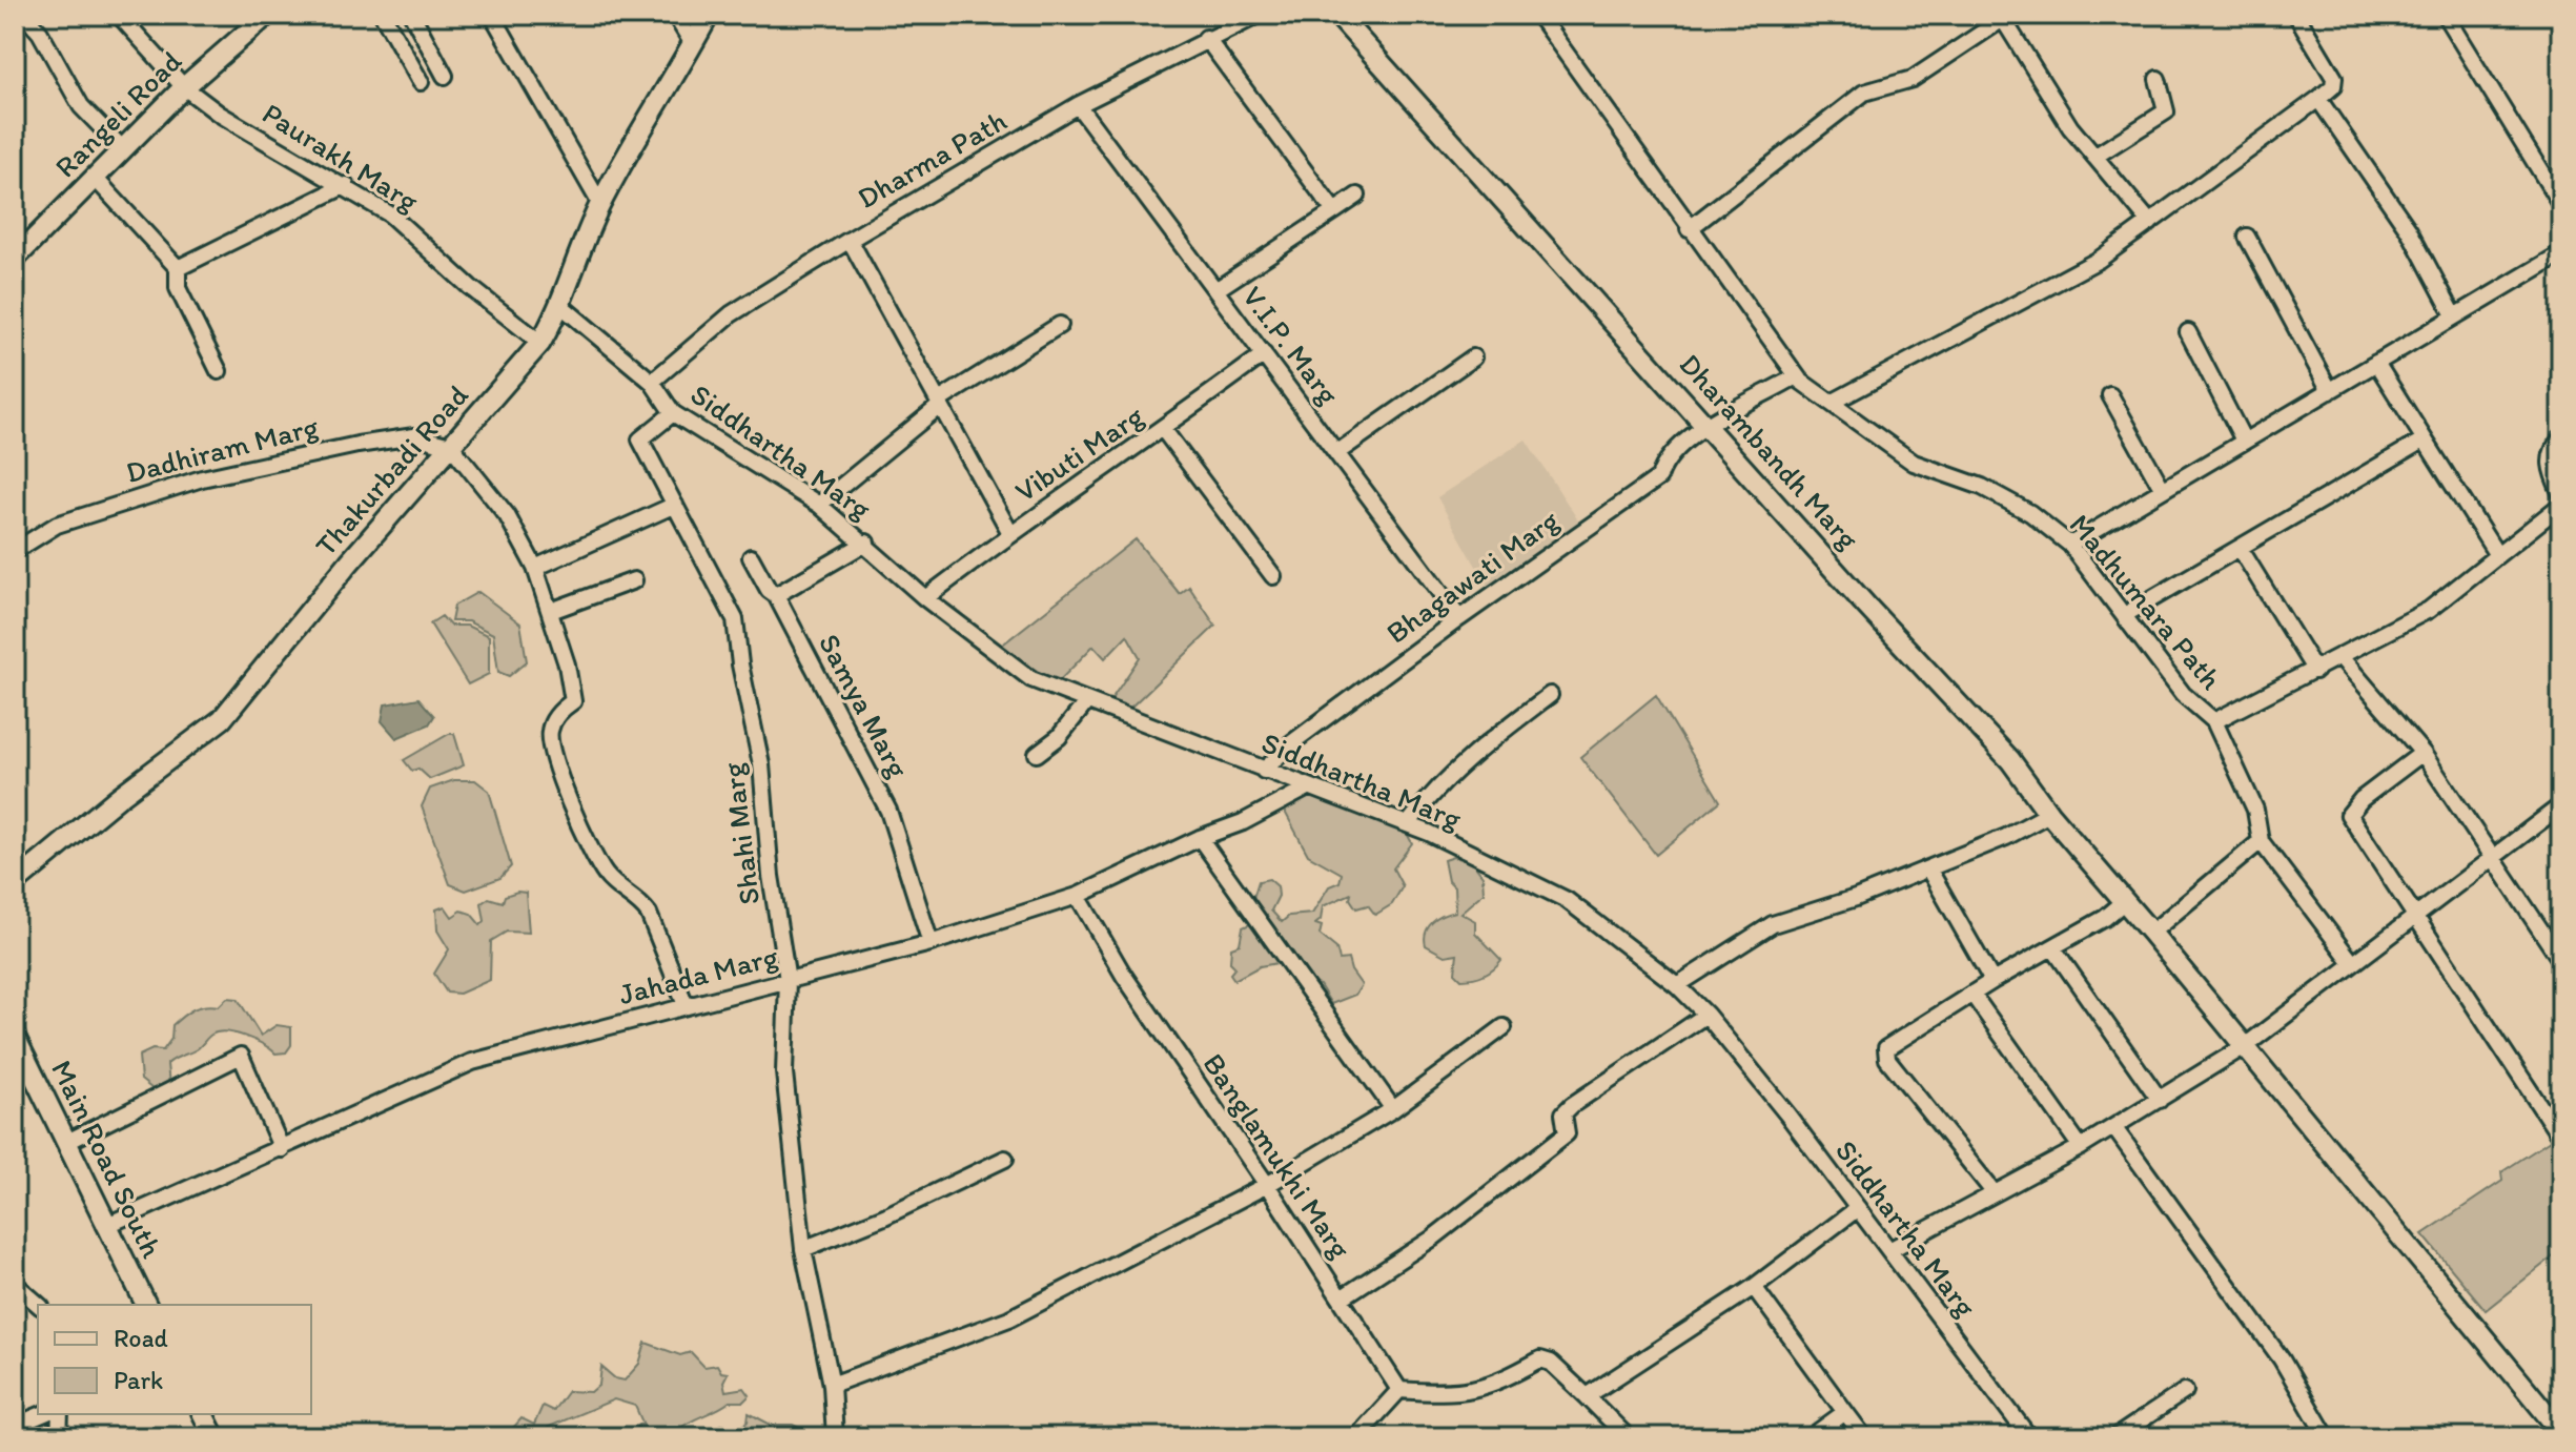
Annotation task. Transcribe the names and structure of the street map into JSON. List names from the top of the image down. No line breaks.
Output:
{"streets":{"main road":["Rangeli Road","Dharambandh Marg","Thakurbadi Road","Main Road South"],"street":["Paurakh Marg","Dharma Path","V.I.P. Marg","Dadhiram Marg","Siddhartha Marg","Vibuti Marg","Bhagawati Marg","Madhumara Path","Samya Marg","Shahi Marg","Jahada Marg","Banglamukhi Marg"]},"crossings":[["Rangeli Road","Paurakh Marg"],["Paurakh Marg","Thakurbadi Road"],["Dharma Path","V.I.P. Marg"],["Dharma Path","Siddhartha Marg"],["V.I.P. Marg","Vibuti Marg"],["V.I.P. Marg","Bhagawati Marg"],["Dadhiram Marg","Thakurbadi Road"],["Siddhartha Marg","Vibuti Marg"],["Siddhartha Marg","Thakurbadi Road"],["Siddhartha Marg","Bhagawati Marg"],["Siddhartha Marg","Shahi Marg"],["Siddhartha Marg","Jahada Marg"],["Dharambandh Marg","Bhagawati Marg"],["Bhagawati Marg","Madhumara Path"],["Samya Marg","Jahada Marg"],["Shahi Marg","Jahada Marg"],["Jahada Marg","Banglamukhi Marg"],["Jahada Marg","Main Road South"]],"legend":["Road","Park"]}
